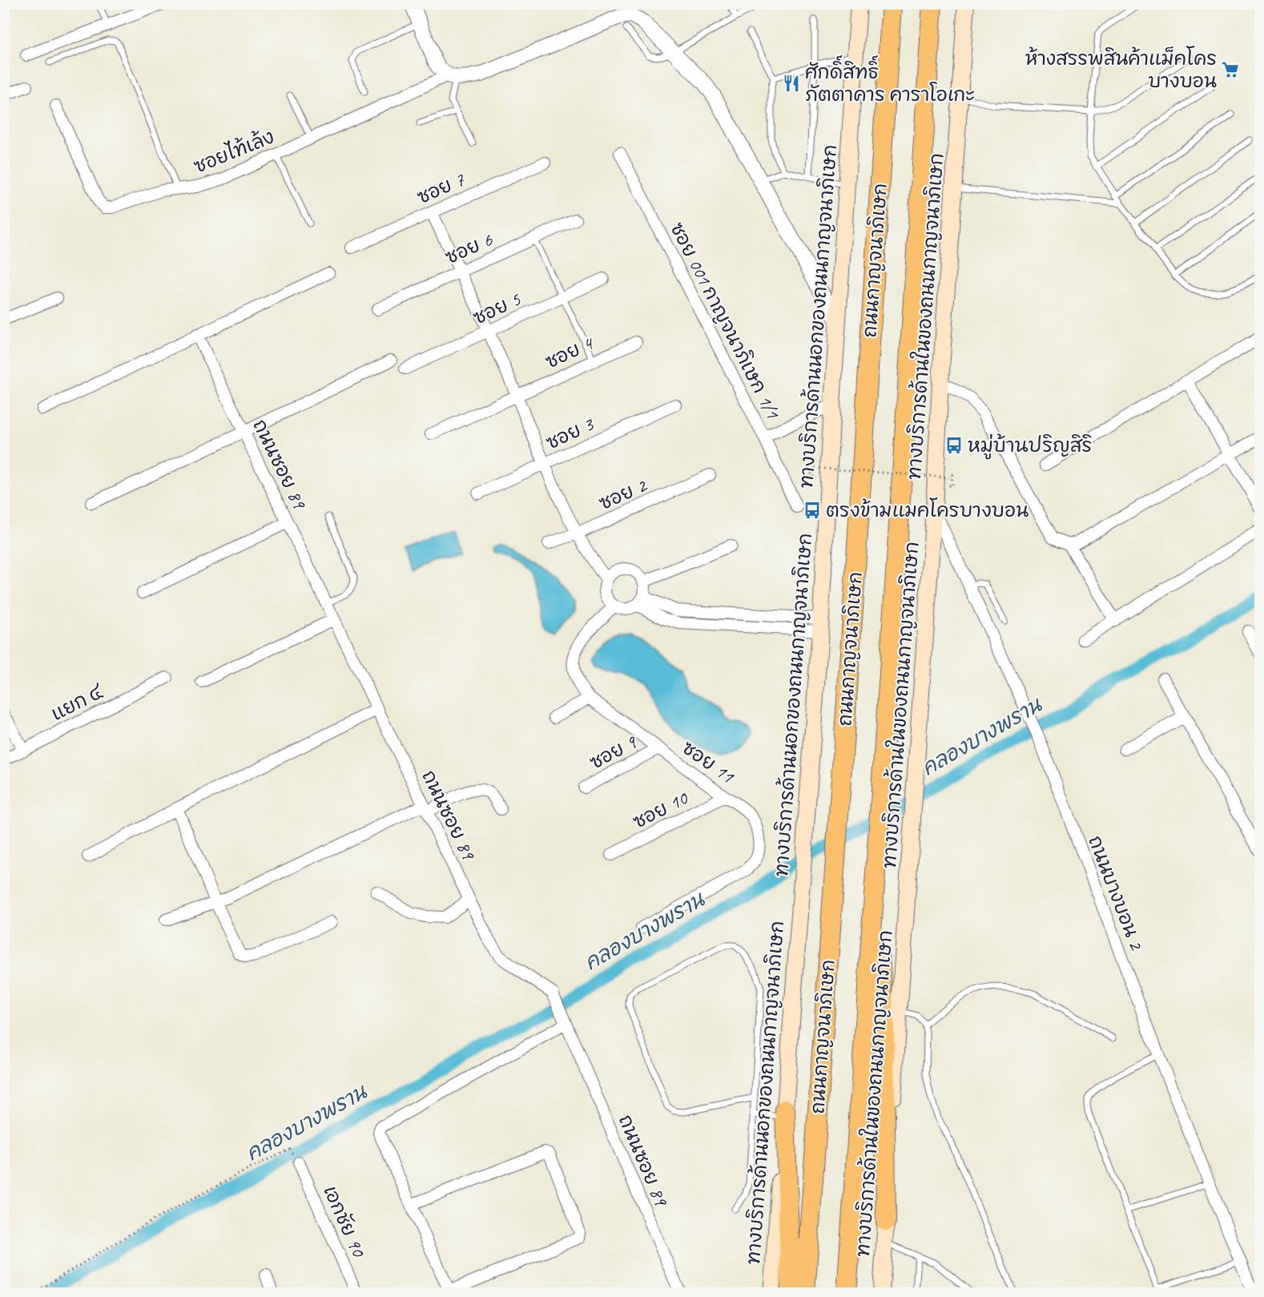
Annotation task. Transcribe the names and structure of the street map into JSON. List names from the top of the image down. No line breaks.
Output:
{"streets":{"highway":["ถนนกาญจนาภิเษก"],"main road":["ทางบริการด้านนอกของถนนกาญจนาภิเษก","ทางบริการด้านในของถนนกาญจนาภิเษก"],"street":["ซอยไท้เล้ง","ซอย 7","ซอย 6","ซอย 5","ซอย 001 กาญจนาภิเษก 1/1","ซอย 4","ซอย 3","ถนนซอย 89","ซอย 2","แยก ๔","ซอย 9","ซอย 11","ซอย 10","ถนนบางบอน 2","เอกชัย 90"]},"crossings":[["ทางบริการด้านนอกของถนนกาญจนาภิเษก","ซอย 001 กาญจนาภิเษก 1/1"],["ทางบริการด้านในของถนนกาญจนาภิเษก","ถนนบางบอน 2"],["ซอย 9","ซอย 11"],["ซอย 11","ซอย 10"]],"water":["คลองบางพราน"],"places":{"supermarket":["ห้างสรรพสินค้าแม็คโคร บางบอน"],"restaurant":["ศักดิ์สิทธิ์ ภัตตาคาร คาราโอเกะ"],"bus stop":["หมู่บ้านปริญสิริ","ตรงข้ามแมคโครบางบอน"]}}
